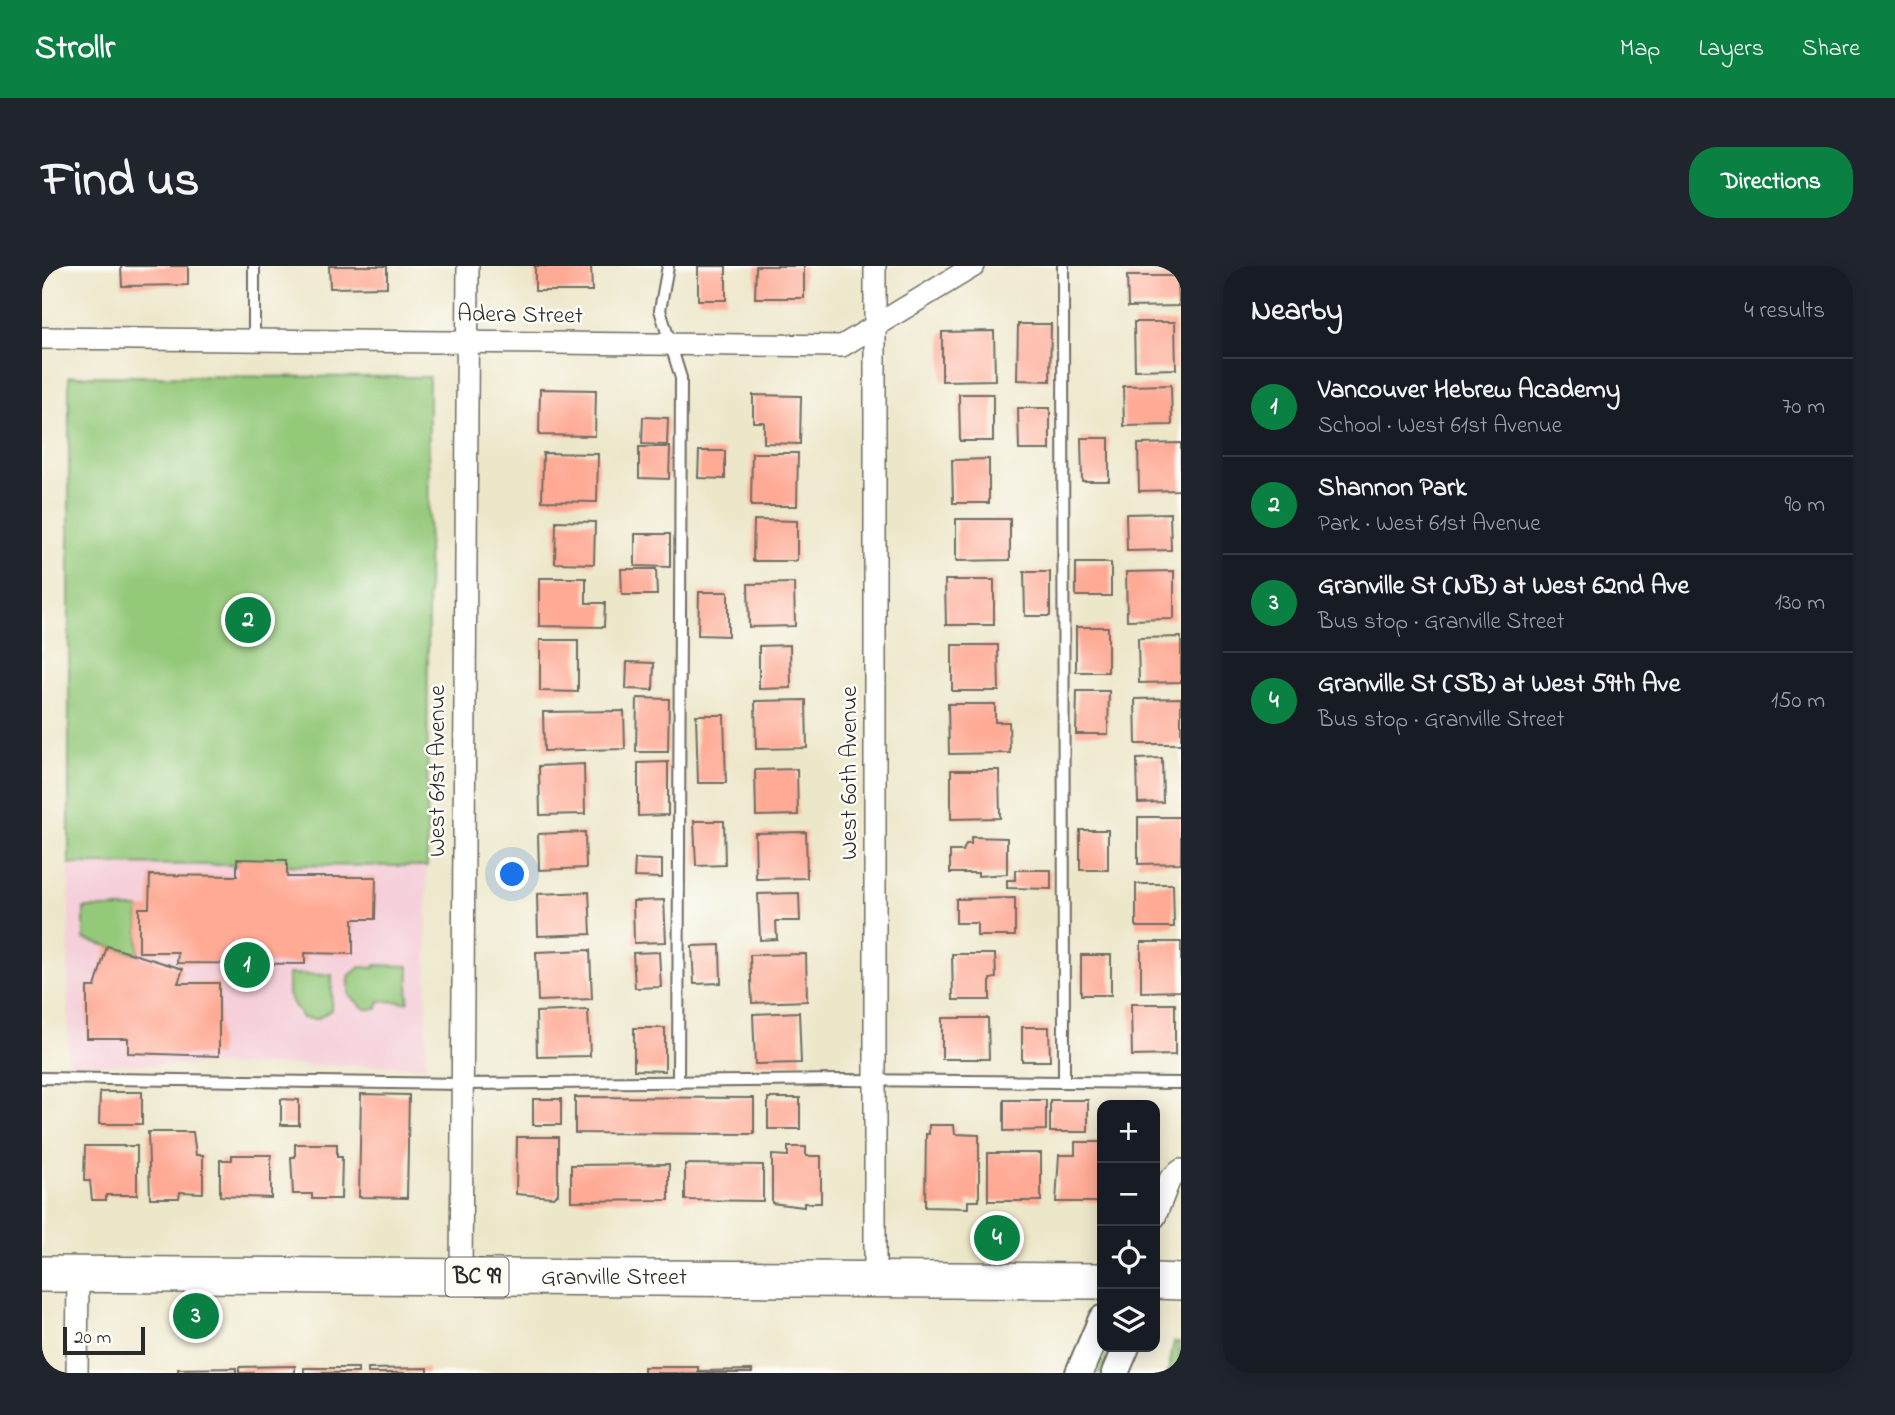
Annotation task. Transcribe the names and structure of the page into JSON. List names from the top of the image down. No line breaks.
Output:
{"streets":{"highway":["BC 99","Granville Street"],"street":["Adera Street","West 61st Avenue","West 60th Avenue"]},"crossings":[["Adera Street","West 61st Avenue"],["Adera Street","West 60th Avenue"],["West 61st Avenue","Granville Street"],["West 60th Avenue","Granville Street"]],"scale_bar":"20 m","page":{"header":"Strollr","nav":["Map","Layers","Share"],"title":"Find us","buttons":"Directions","heading":["Nearby","4 results"],"list":[{"mark":"1","name":"Vancouver Hebrew Academy","note":"School · West 61st Avenue","value":"70 m"},{"mark":"2","name":"Shannon Park","note":"Park · West 61st Avenue","value":"90 m"},{"mark":"3","name":"Granville St (NB) at West 62nd Ave","note":"Bus stop · Granville Street","value":"130 m"},{"mark":"4","name":"Granville St (SB) at West 59th Ave","note":"Bus stop · Granville Street","value":"150 m"}],"pins":["2","1","4","3"],"map_buttons":["+","−"],"scale":"20 m"}}
